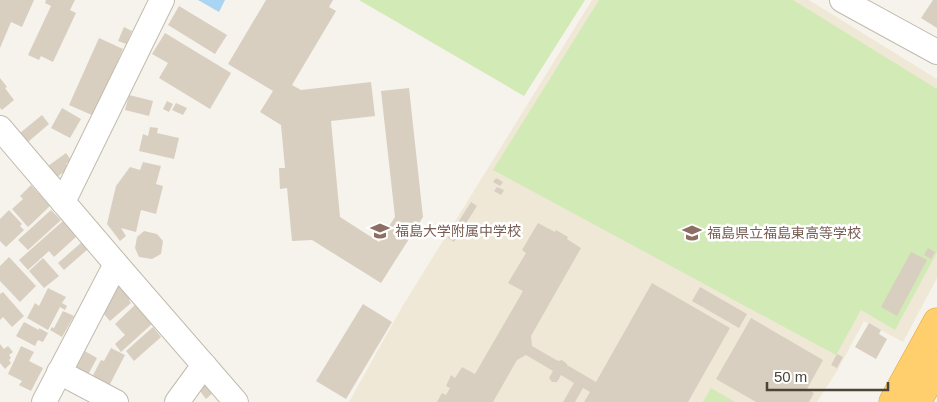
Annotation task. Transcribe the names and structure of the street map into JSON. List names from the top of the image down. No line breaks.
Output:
{"places":{"school or university":["福島大学附属中学校","福島県立福島東高等学校"]},"scale_bar":"50 m"}
